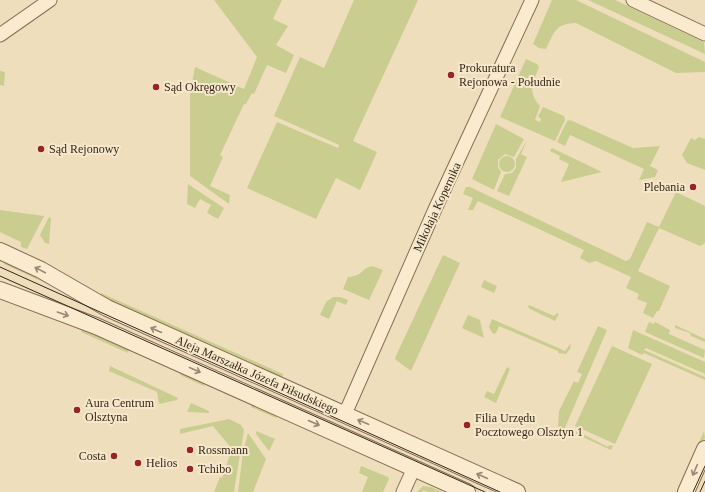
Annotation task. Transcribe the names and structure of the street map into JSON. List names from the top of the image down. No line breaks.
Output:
{"streets":{"street":["Mikołaja Kopernika","Aleja Marszałka Józefa Piłsudskiego"]},"crossings":[["Mikołaja Kopernika","Aleja Marszałka Józefa Piłsudskiego"]],"places":["Prokuratura Rejonowa - Południe","Sąd Okręgowy","Sąd Rejonowy","Plebania","Aura Centrum Olsztyna","Filia Urzędu Pocztowego Olsztyn 1","Rossmann","Costa","Helios","Tchibo"]}
